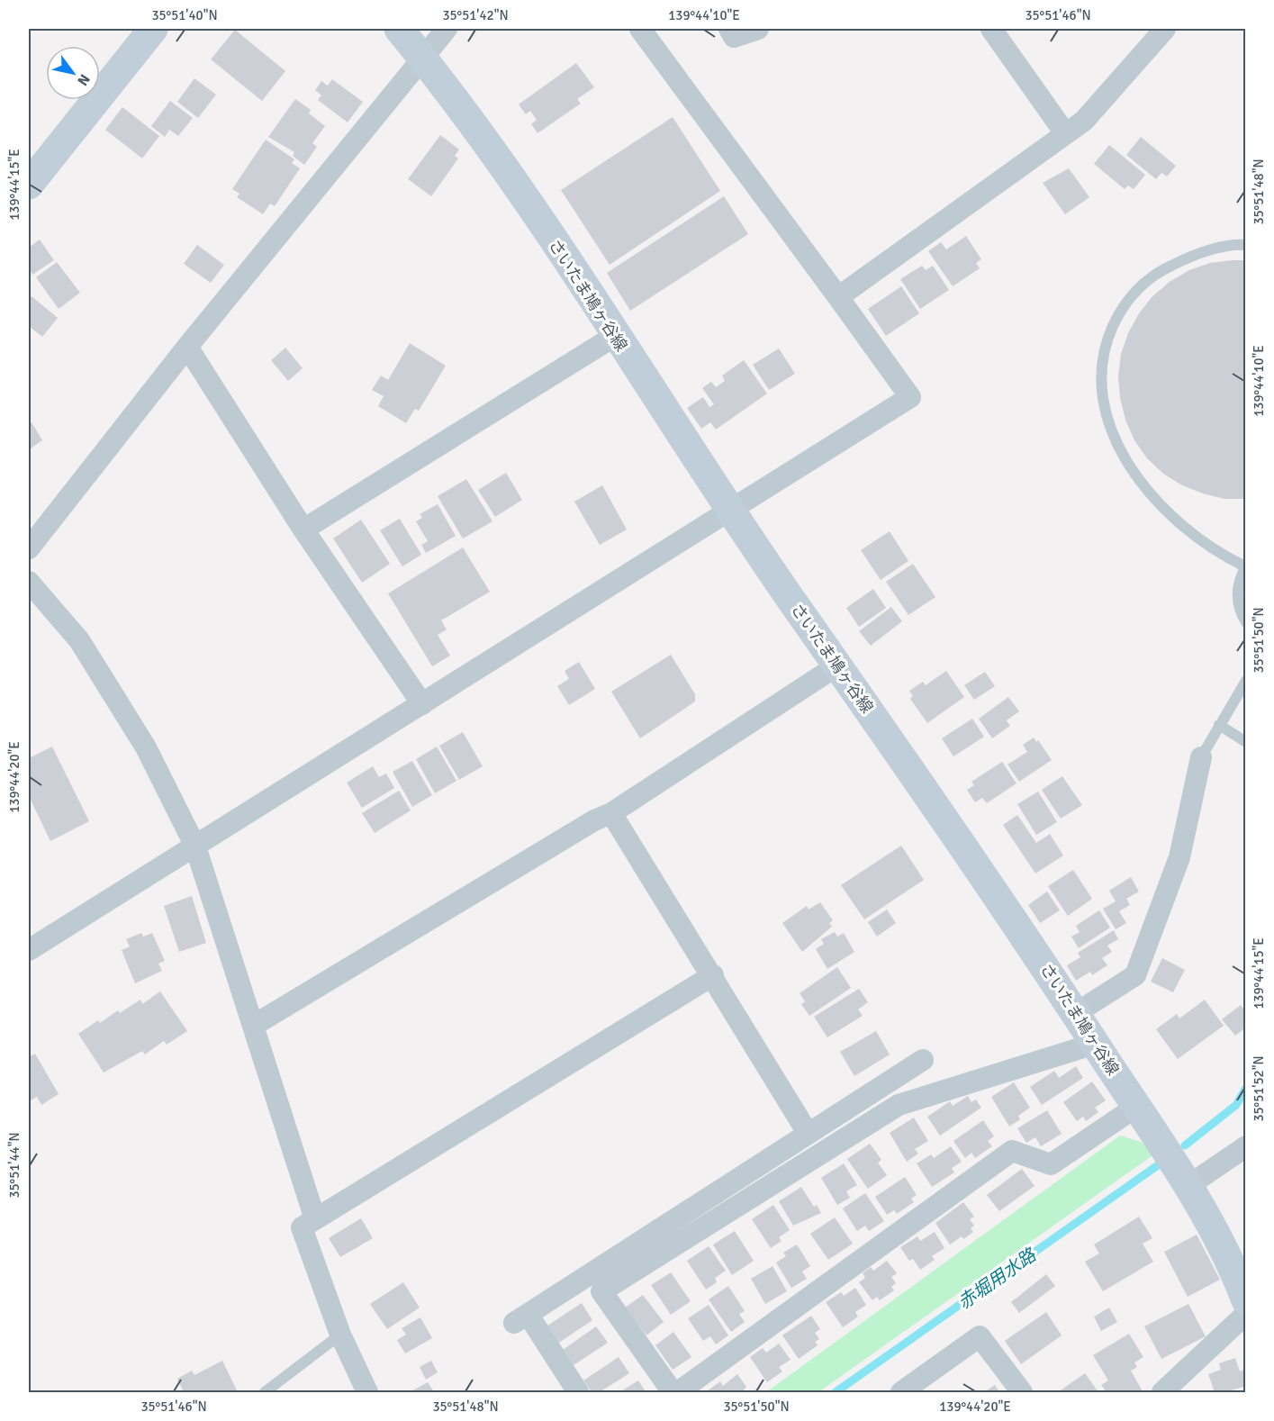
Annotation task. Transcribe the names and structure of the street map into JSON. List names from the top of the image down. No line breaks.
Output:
{"streets":{"main road":["さいたま鳩ヶ谷線"]},"water":["赤堀用水路"],"north":"bottom right","coordinates":["35°51'40\"N","35°51'42\"N","139°44'10\"E","35°51'46\"N","139°44'15\"E","35°51'48\"N","35°51'50\"N","139°44'20\"E","35°51'52\"N","35°51'44\"N"]}
